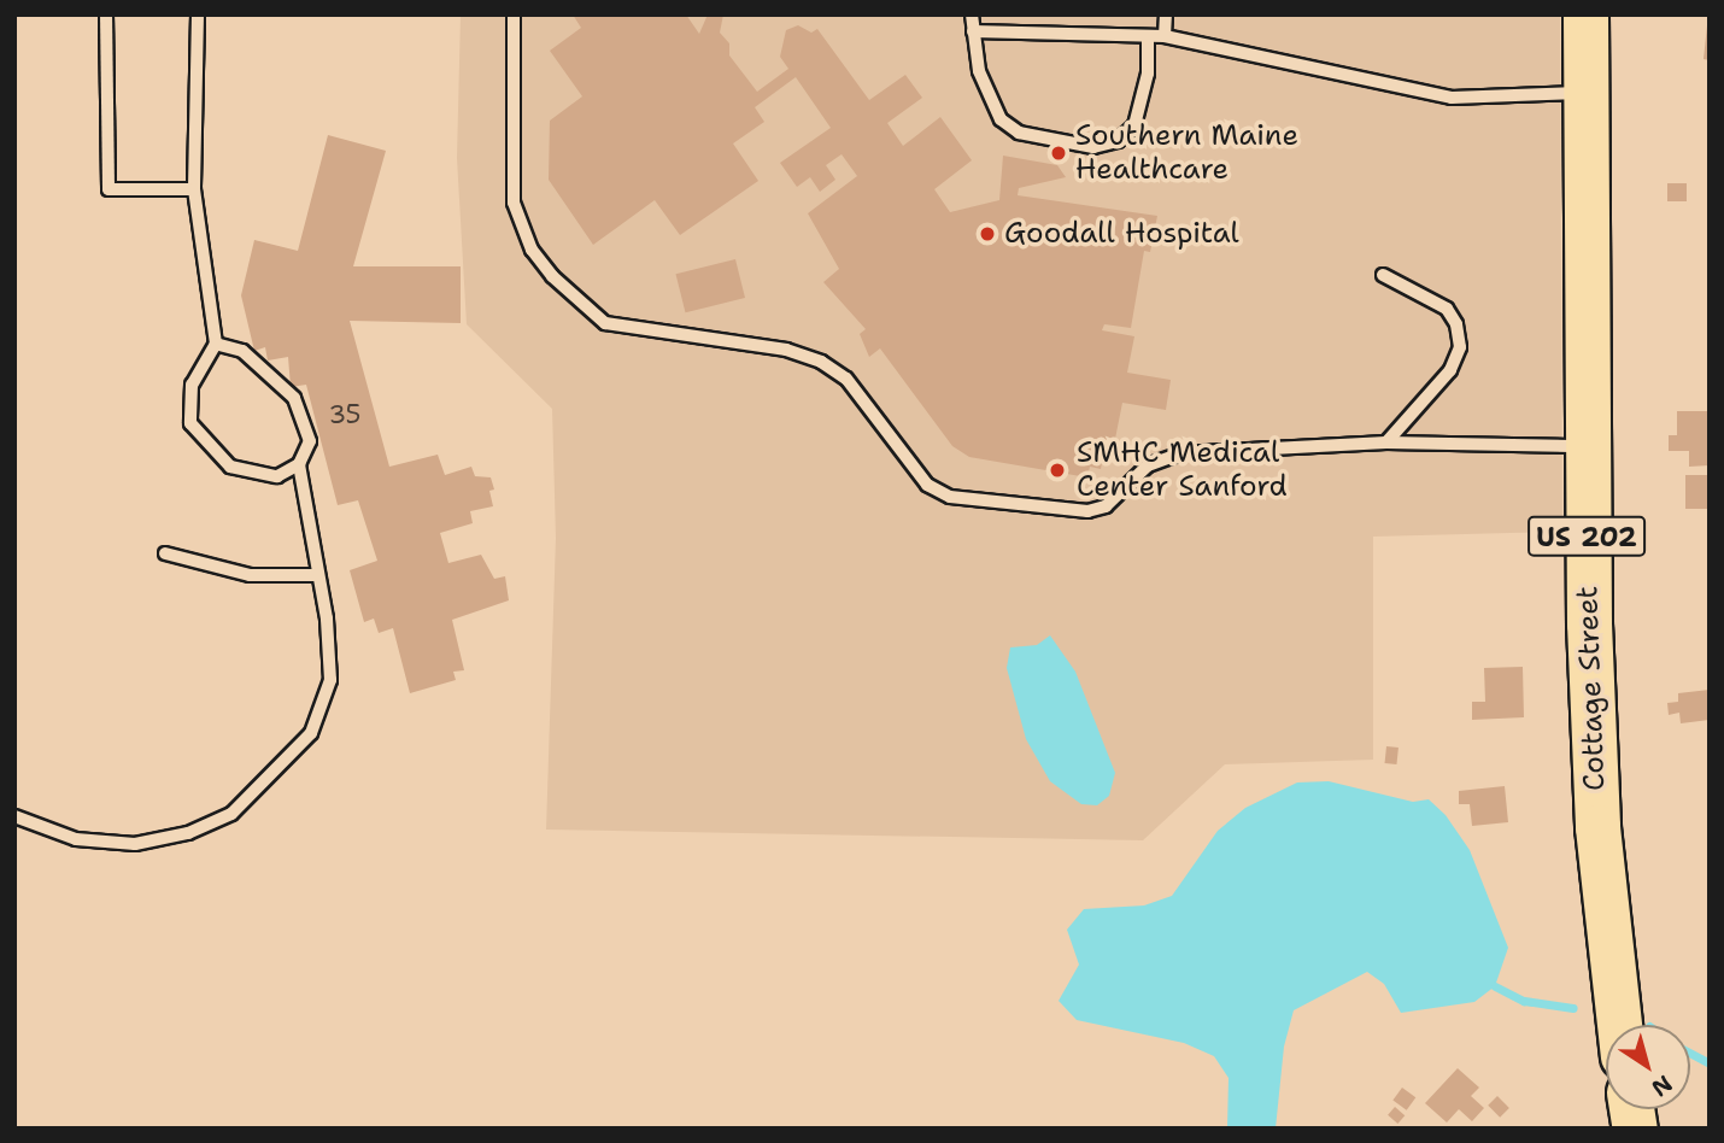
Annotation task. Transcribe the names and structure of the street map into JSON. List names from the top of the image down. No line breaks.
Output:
{"streets":{"highway":["US 202","Cottage Street"]},"places":["Southern Maine Healthcare","Goodall Hospital","SMHC Medical Center Sanford"],"house_numbers":["35"],"north":"bottom right"}
